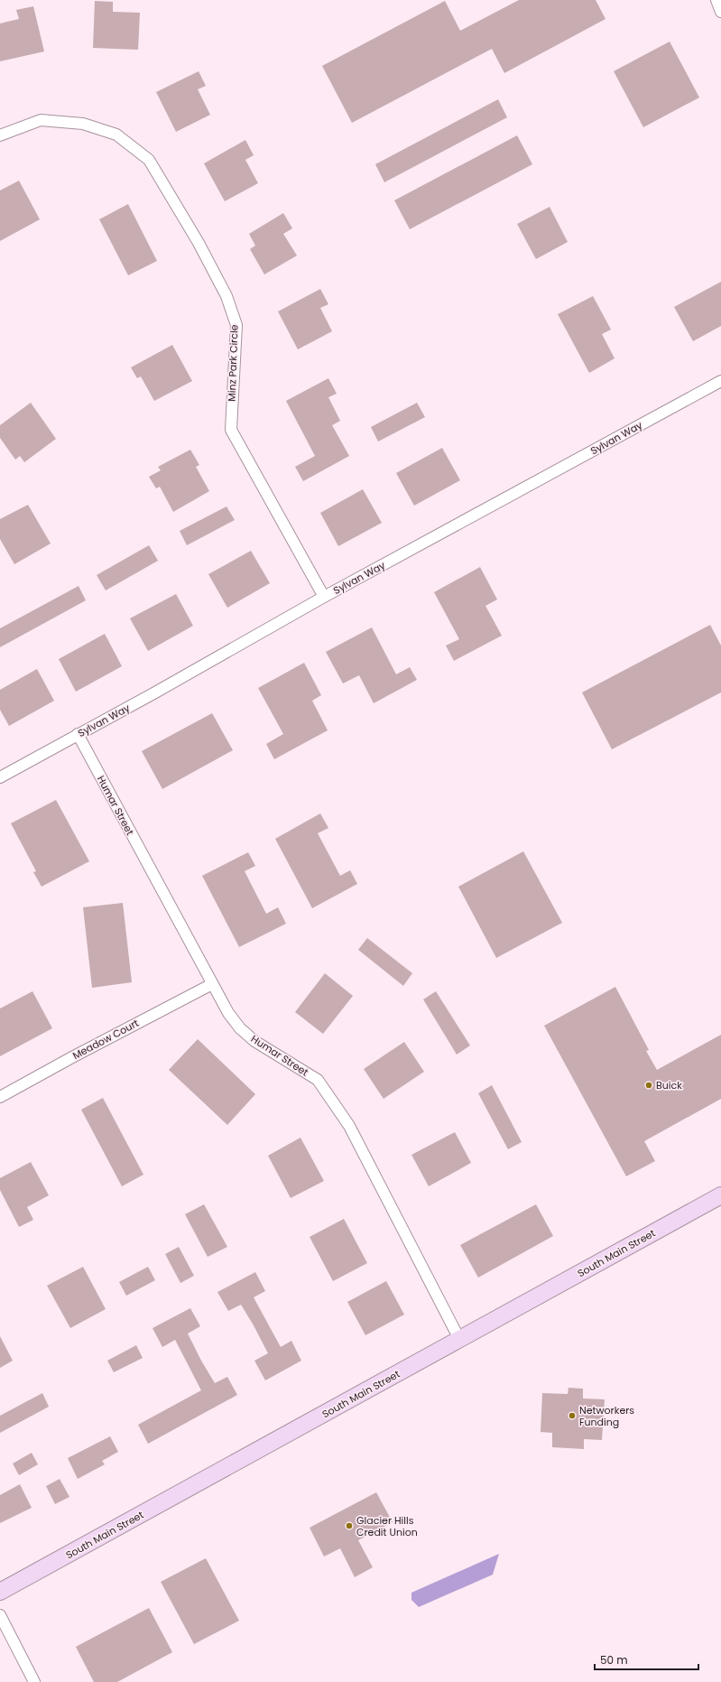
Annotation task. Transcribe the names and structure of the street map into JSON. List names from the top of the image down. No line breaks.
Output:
{"streets":{"main road":["South Main Street"],"street":["Minz Park Circle","Sylvan Way","Humar Street","Meadow Court"]},"crossings":[["Minz Park Circle","Sylvan Way"],["Sylvan Way","Humar Street"],["Humar Street","Meadow Court"],["Humar Street","South Main Street"]],"places":["Buick","Networkers Funding","Glacier Hills Credit Union"],"scale_bar":"50 m"}
